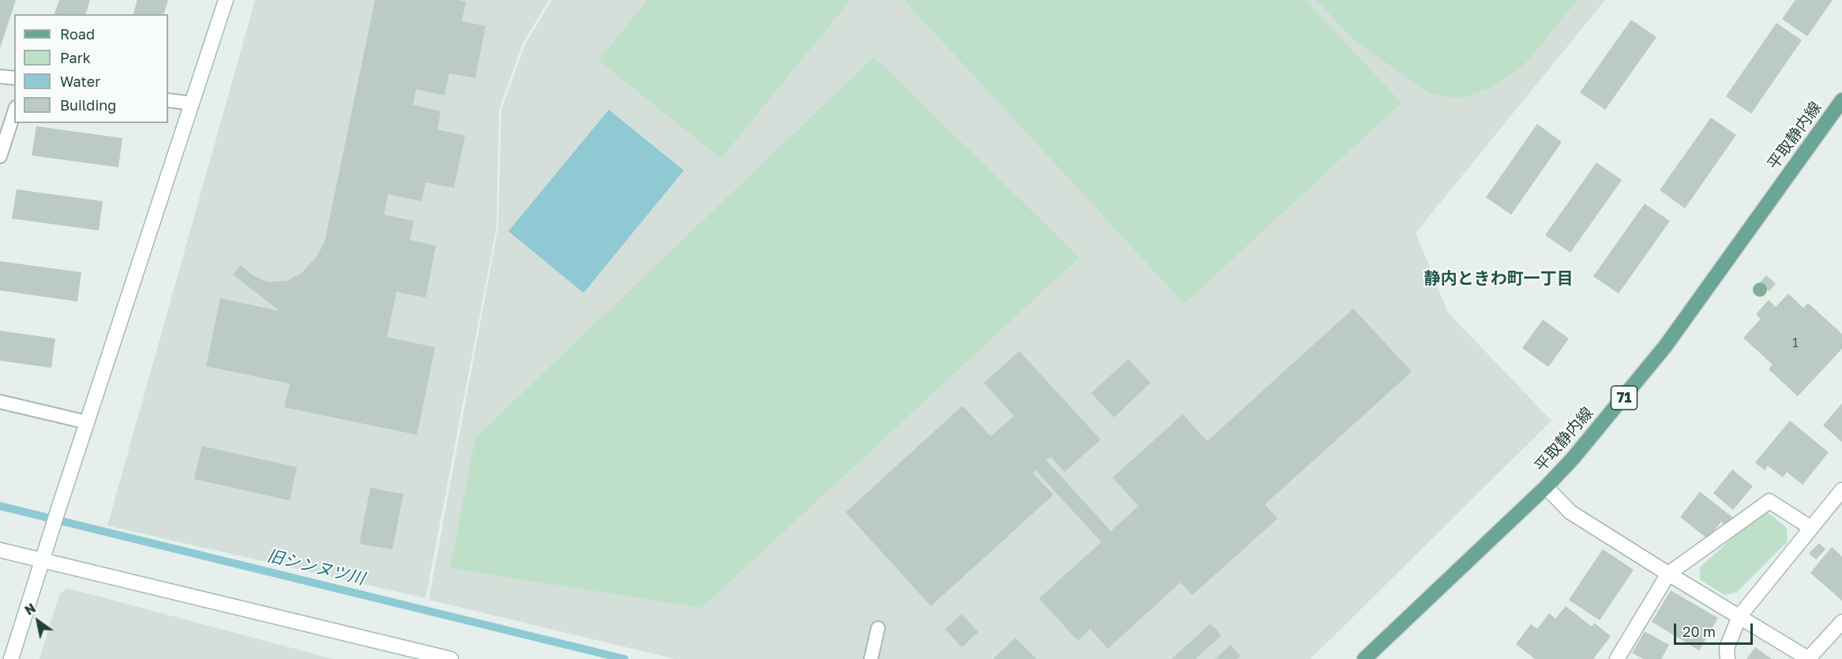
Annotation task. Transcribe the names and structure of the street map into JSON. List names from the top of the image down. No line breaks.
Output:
{"streets":{"main road":["平取静内線","71"]},"districts":["静内ときわ町一丁目"],"water":["旧シンヌツ川"],"house_numbers":["1"],"legend":["Road","Park","Water","Building"],"scale_bar":"20 m","north":"top left"}
